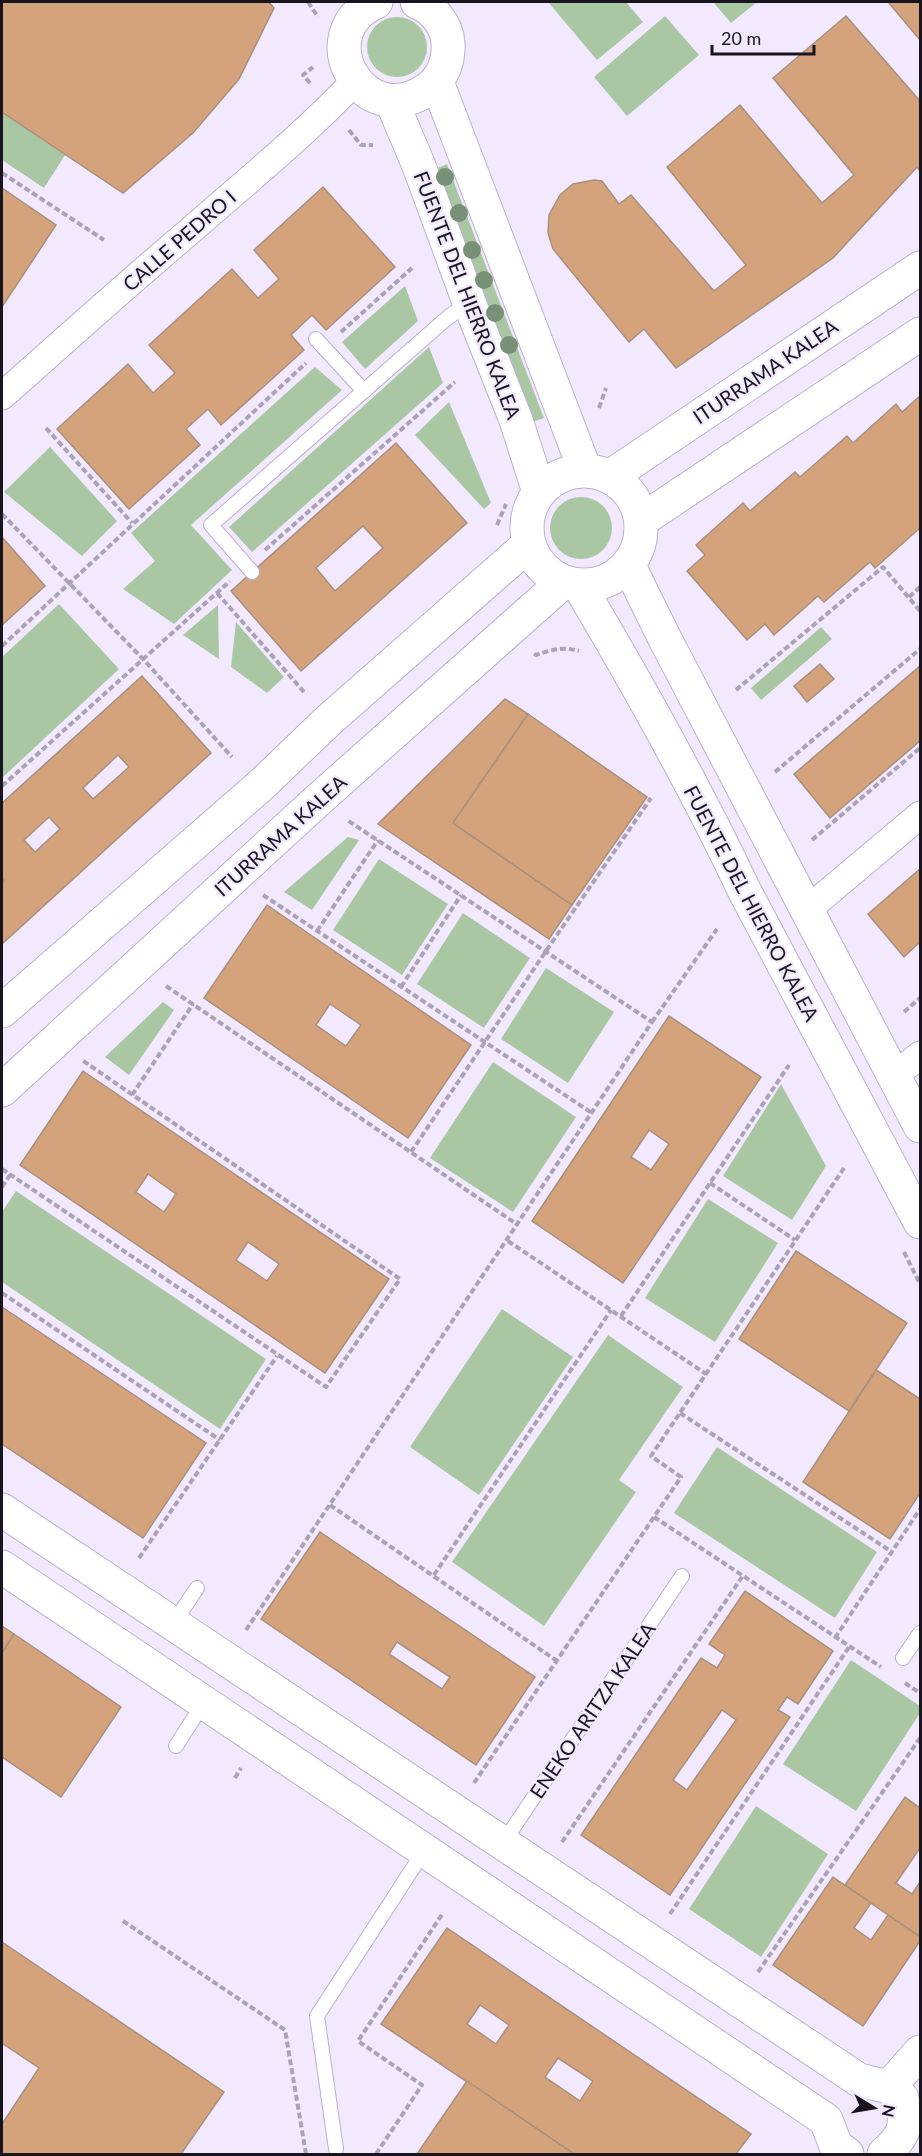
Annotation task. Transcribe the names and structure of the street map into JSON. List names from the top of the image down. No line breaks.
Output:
{"streets":{"street":["CALLE PEDRO I","FUENTE DEL HIERRO KALEA","ITURRAMA KALEA"],"lane":["ENEKO ARITZA KALEA"]},"crossings":[["FUENTE DEL HIERRO KALEA","ITURRAMA KALEA"]],"scale_bar":"20 m","north":"right"}
